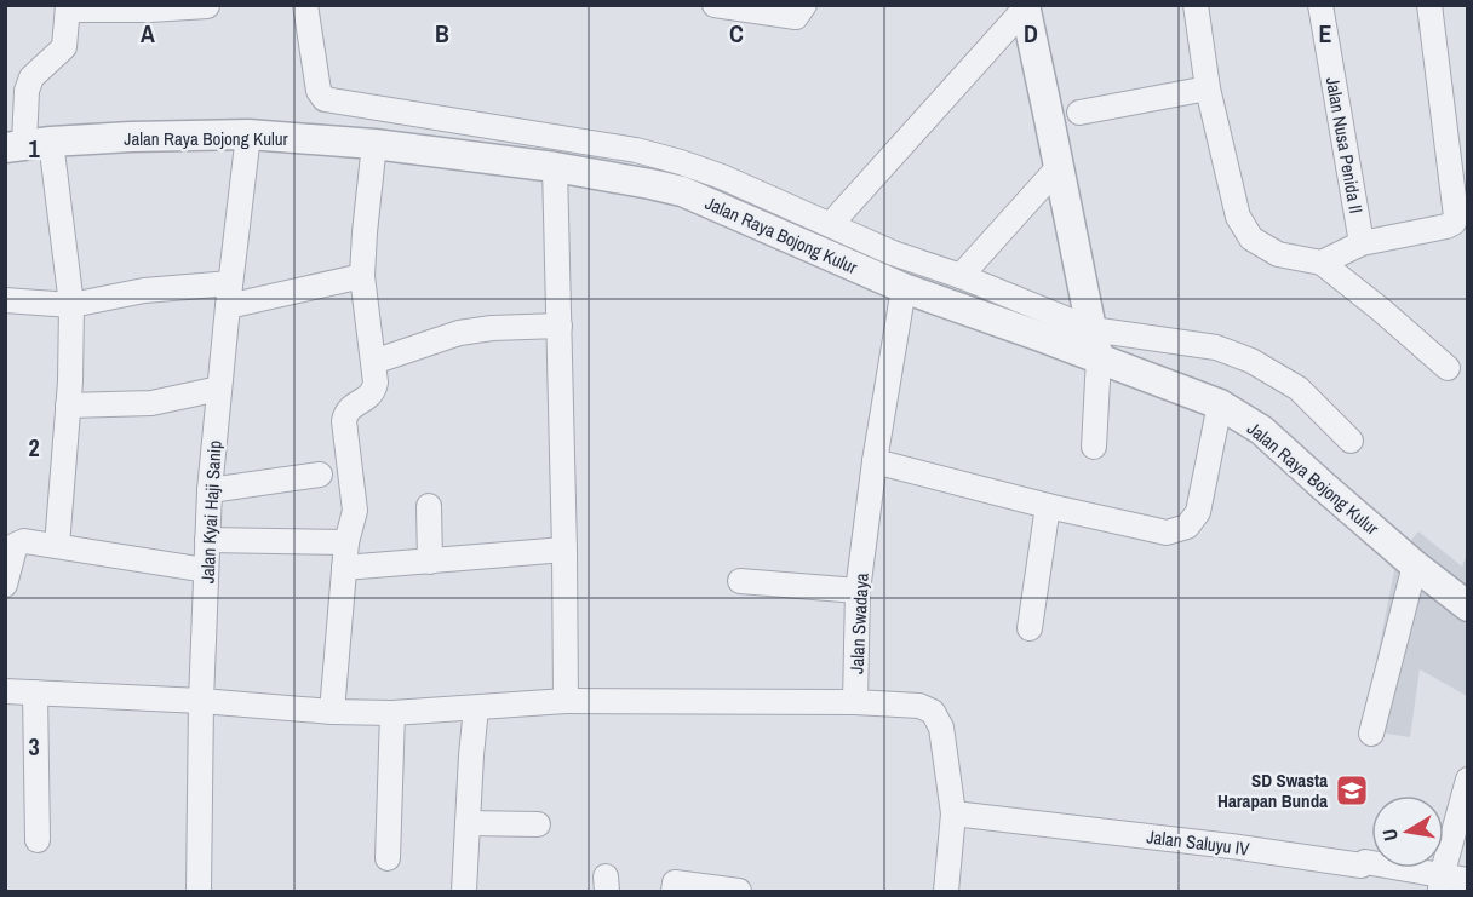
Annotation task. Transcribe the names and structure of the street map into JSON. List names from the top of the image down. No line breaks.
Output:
{"streets":{"street":["Jalan Raya Bojong Kulur","Jalan Nusa Penida II","Jalan Kyai Haji Sanip","Jalan Swadaya","Jalan Saluyu IV"]},"crossings":[["Jalan Raya Bojong Kulur","Jalan Kyai Haji Sanip"],["Jalan Raya Bojong Kulur","Jalan Swadaya"]],"places":{"school or university":["SD Swasta Harapan Bunda"]},"north":"left","grid":{"columns":["A","B","C","D","E"],"rows":["1","2","3"]}}
